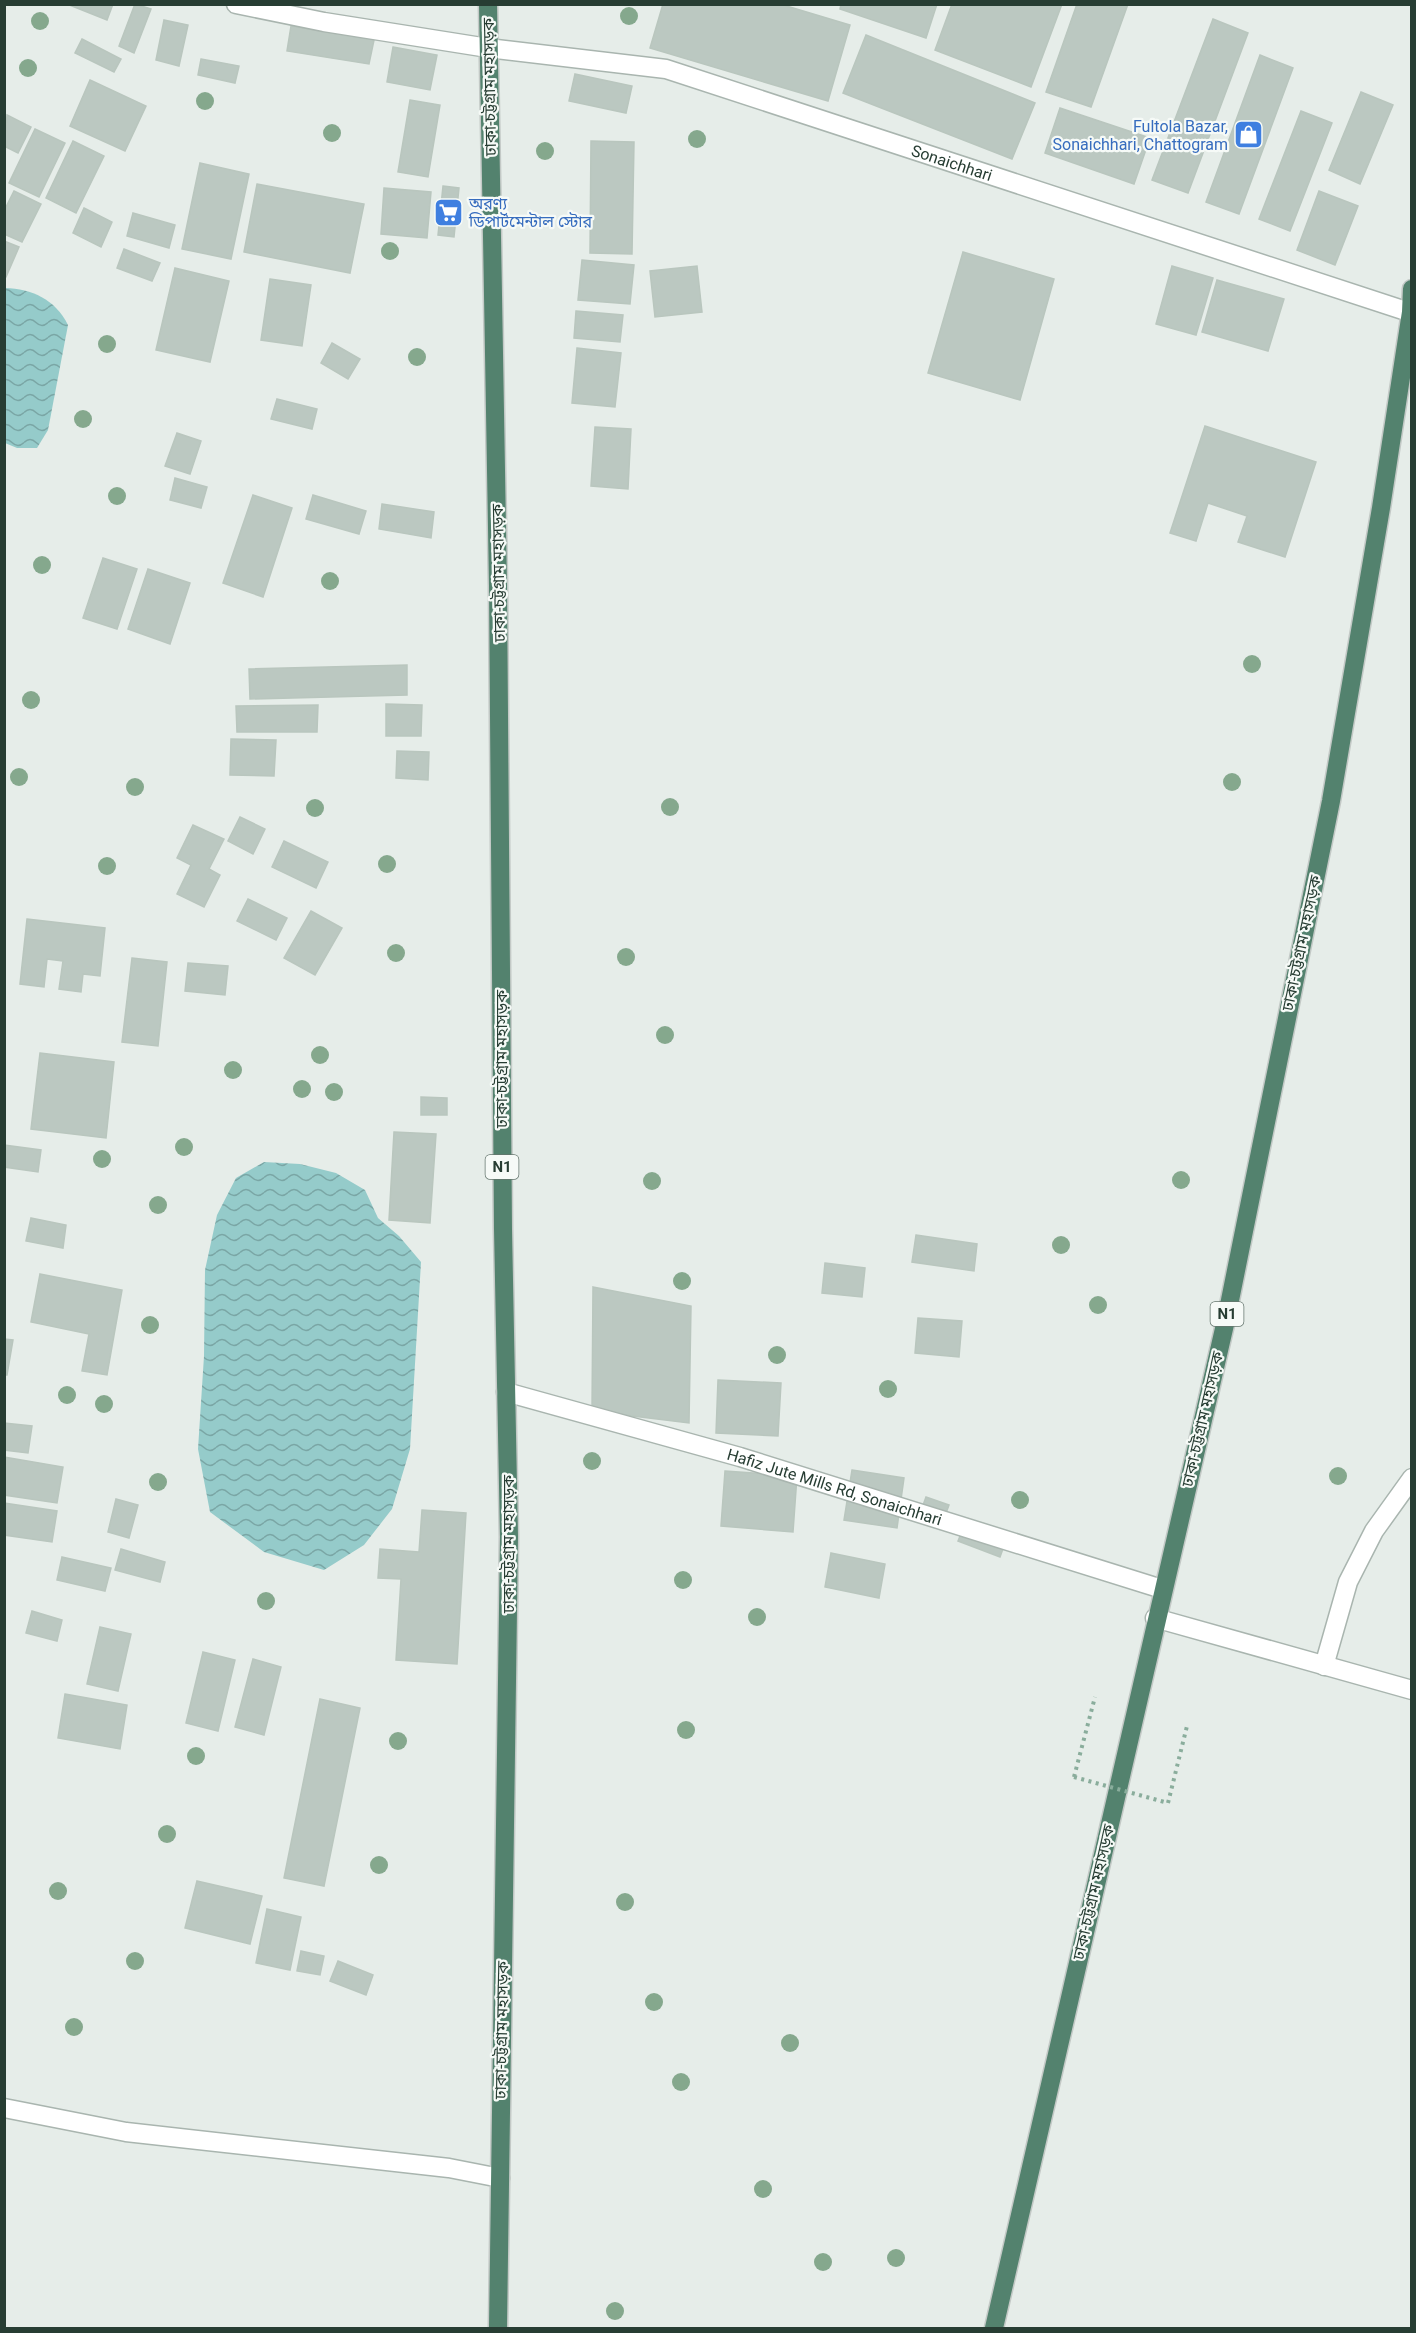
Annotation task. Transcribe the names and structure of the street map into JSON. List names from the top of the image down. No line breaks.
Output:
{"streets":{"highway":["ঢাকা-চট্টগ্রাম মহাসড়ক","N1"],"street":["Sonaichhari","Hafiz Jute Mills Rd, Sonaichhari"]},"crossings":[["ঢাকা-চট্টগ্রাম মহাসড়ক","Sonaichhari"],["ঢাকা-চট্টগ্রাম মহাসড়ক","Hafiz Jute Mills Rd, Sonaichhari"]],"places":{"shop":["Fultola Bazar, Sonaichhari, Chattogram"],"supermarket":["অরণ্য ডিপার্টমেন্টাল স্টোর"]}}
